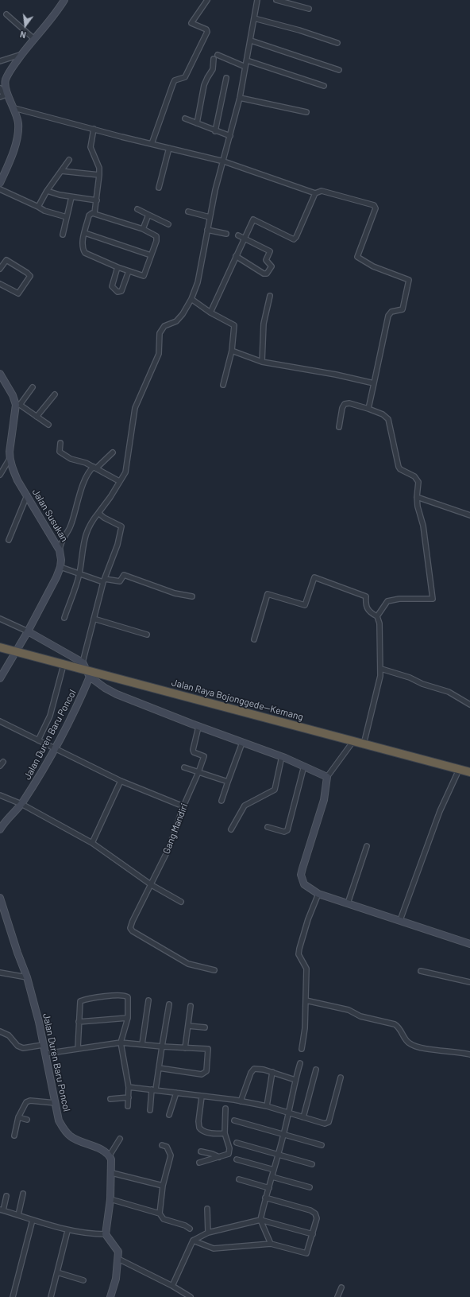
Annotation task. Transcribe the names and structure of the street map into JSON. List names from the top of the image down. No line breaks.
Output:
{"streets":{"highway":["Jalan Raya Bojonggede—Kemang"],"street":["Jalan Susukan","Jalan Duren Baru Poncol","Gang Mandiri"]},"crossings":[["Jalan Susukan","Jalan Raya Bojonggede—Kemang"],["Jalan Raya Bojonggede—Kemang","Jalan Duren Baru Poncol"]],"north":"bottom"}
